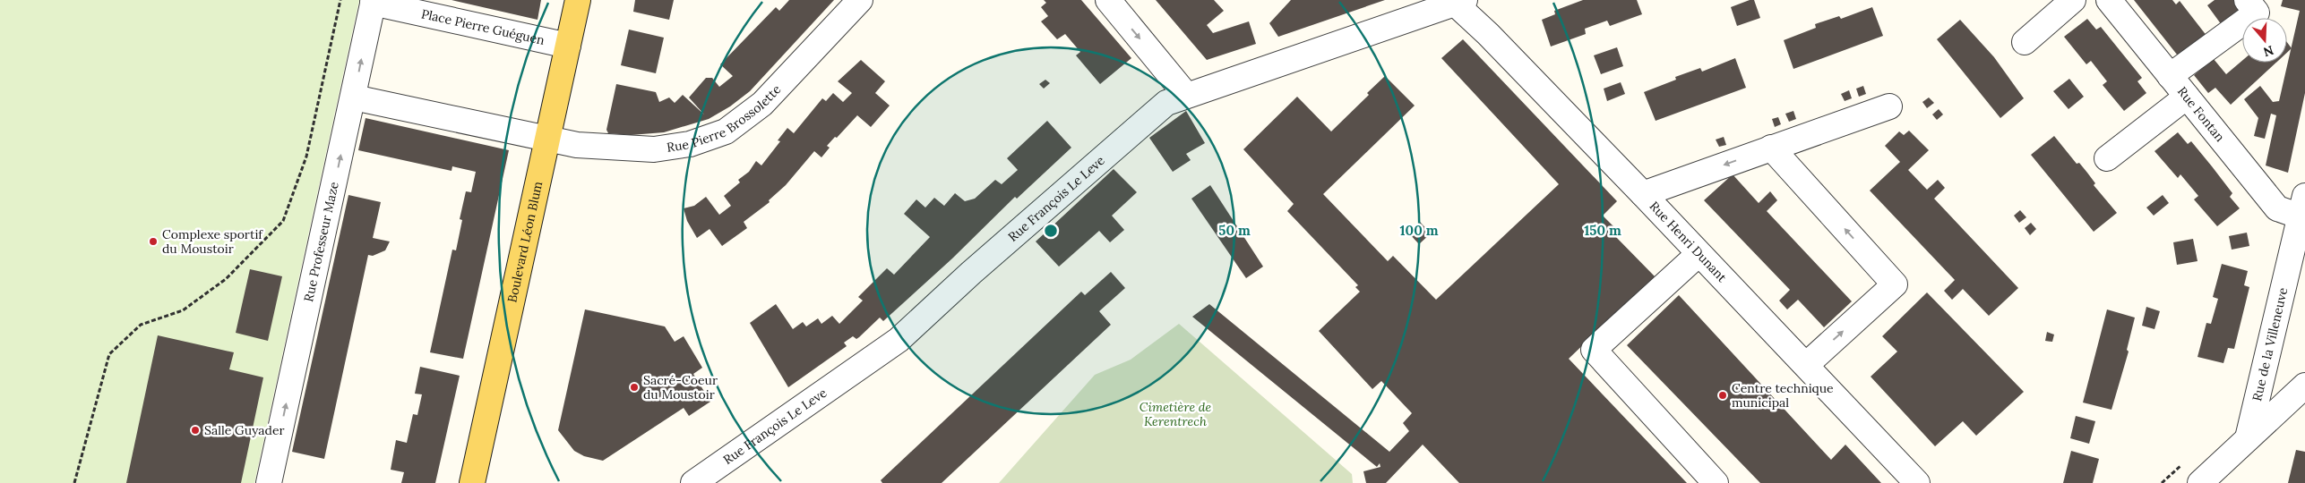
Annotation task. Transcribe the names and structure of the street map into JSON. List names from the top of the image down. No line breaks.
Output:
{"streets":{"main road":["Boulevard Léon Blum"],"street":["Place Pierre Guéguen","Rue Fontan","Rue Pierre Brossolette","Rue François Le Leve","Rue Professeur Maze","Rue Henri Dunant","Rue de la Villeneuve"]},"crossings":[["Place Pierre Guéguen","Rue Professeur Maze"],["Place Pierre Guéguen","Boulevard Léon Blum"],["Rue Fontan","Rue de la Villeneuve"],["Rue Pierre Brossolette","Boulevard Léon Blum"],["Rue François Le Leve","Rue Henri Dunant"]],"one_way":["Rue Professeur Maze"],"parks":["Cimetière de Kerentrech"],"places":["Complexe sportif du Moustoir","Sacré-Coeur du Moustoir","Centre technique municipal","Salle Guyader"],"north":"bottom","rings":["50 m","100 m","150 m"]}
